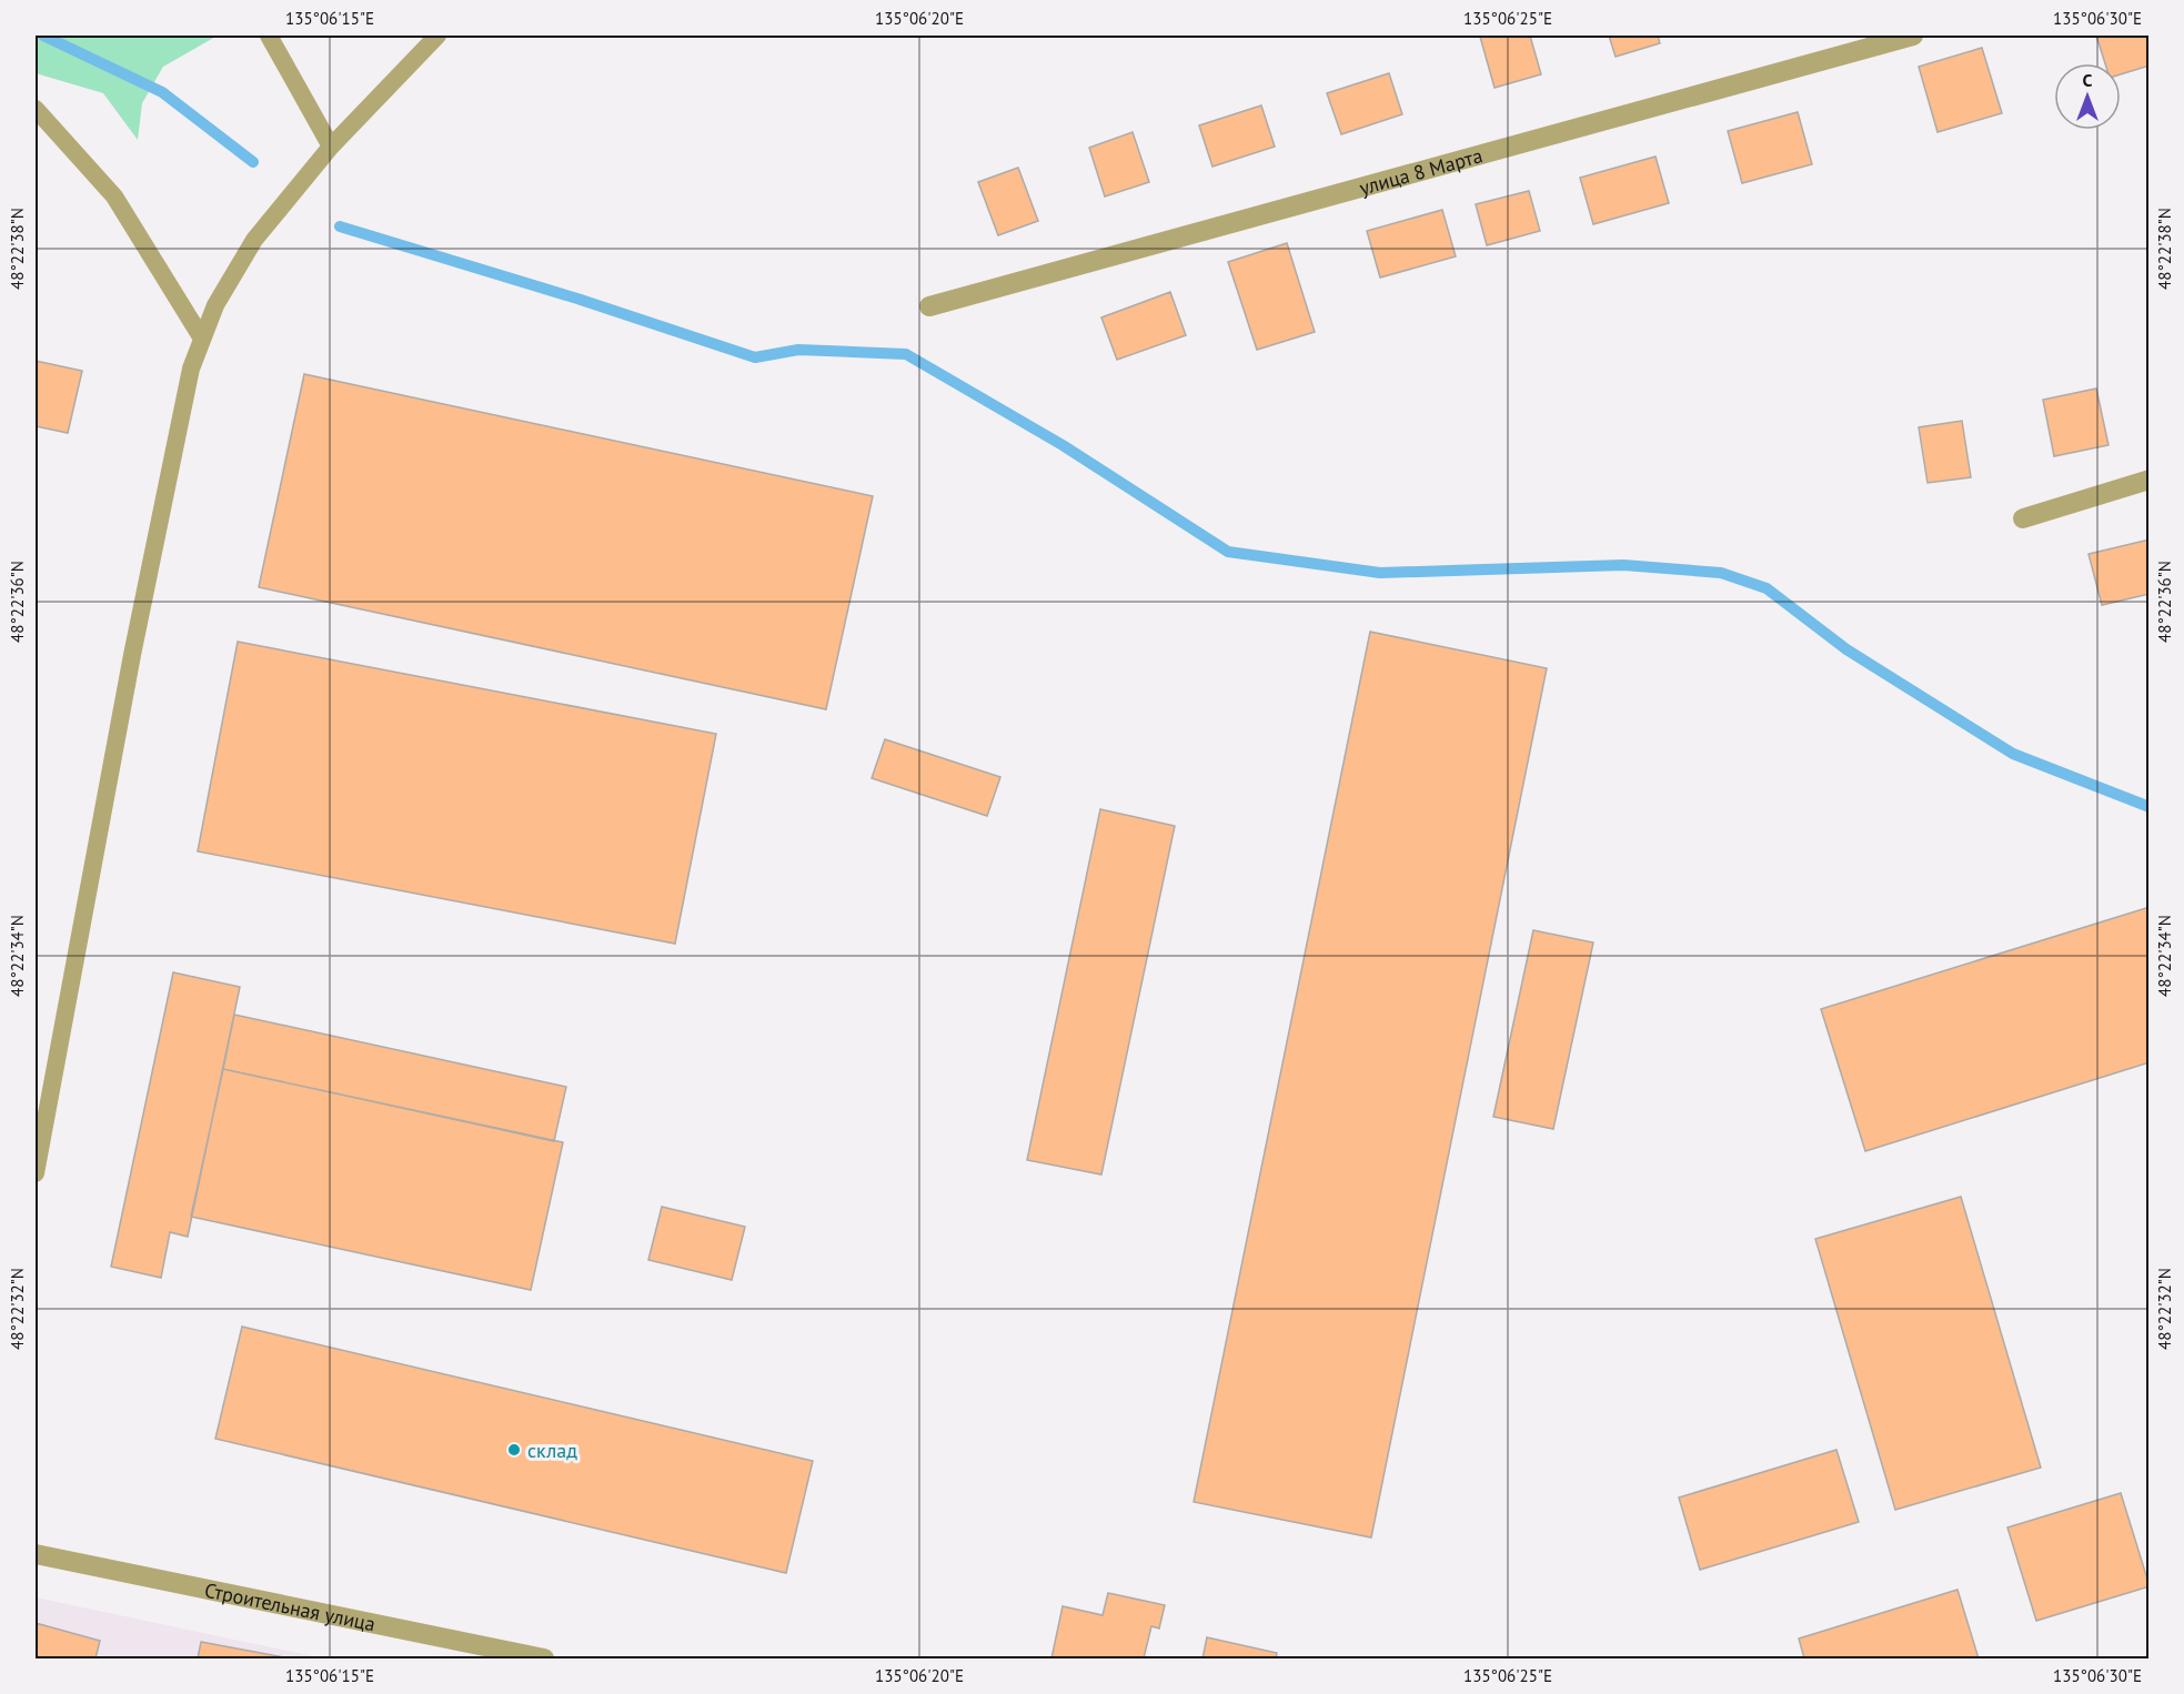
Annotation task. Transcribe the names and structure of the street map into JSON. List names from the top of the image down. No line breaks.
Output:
{"streets":{"street":["улица 8 Марта","Строительная улица"]},"places":["склад"],"north":"top","coordinates":["135°06'15\"E","135°06'20\"E","135°06'25\"E","135°06'30\"E","48°22'38\"N","48°22'36\"N","48°22'34\"N","48°22'32\"N"]}
